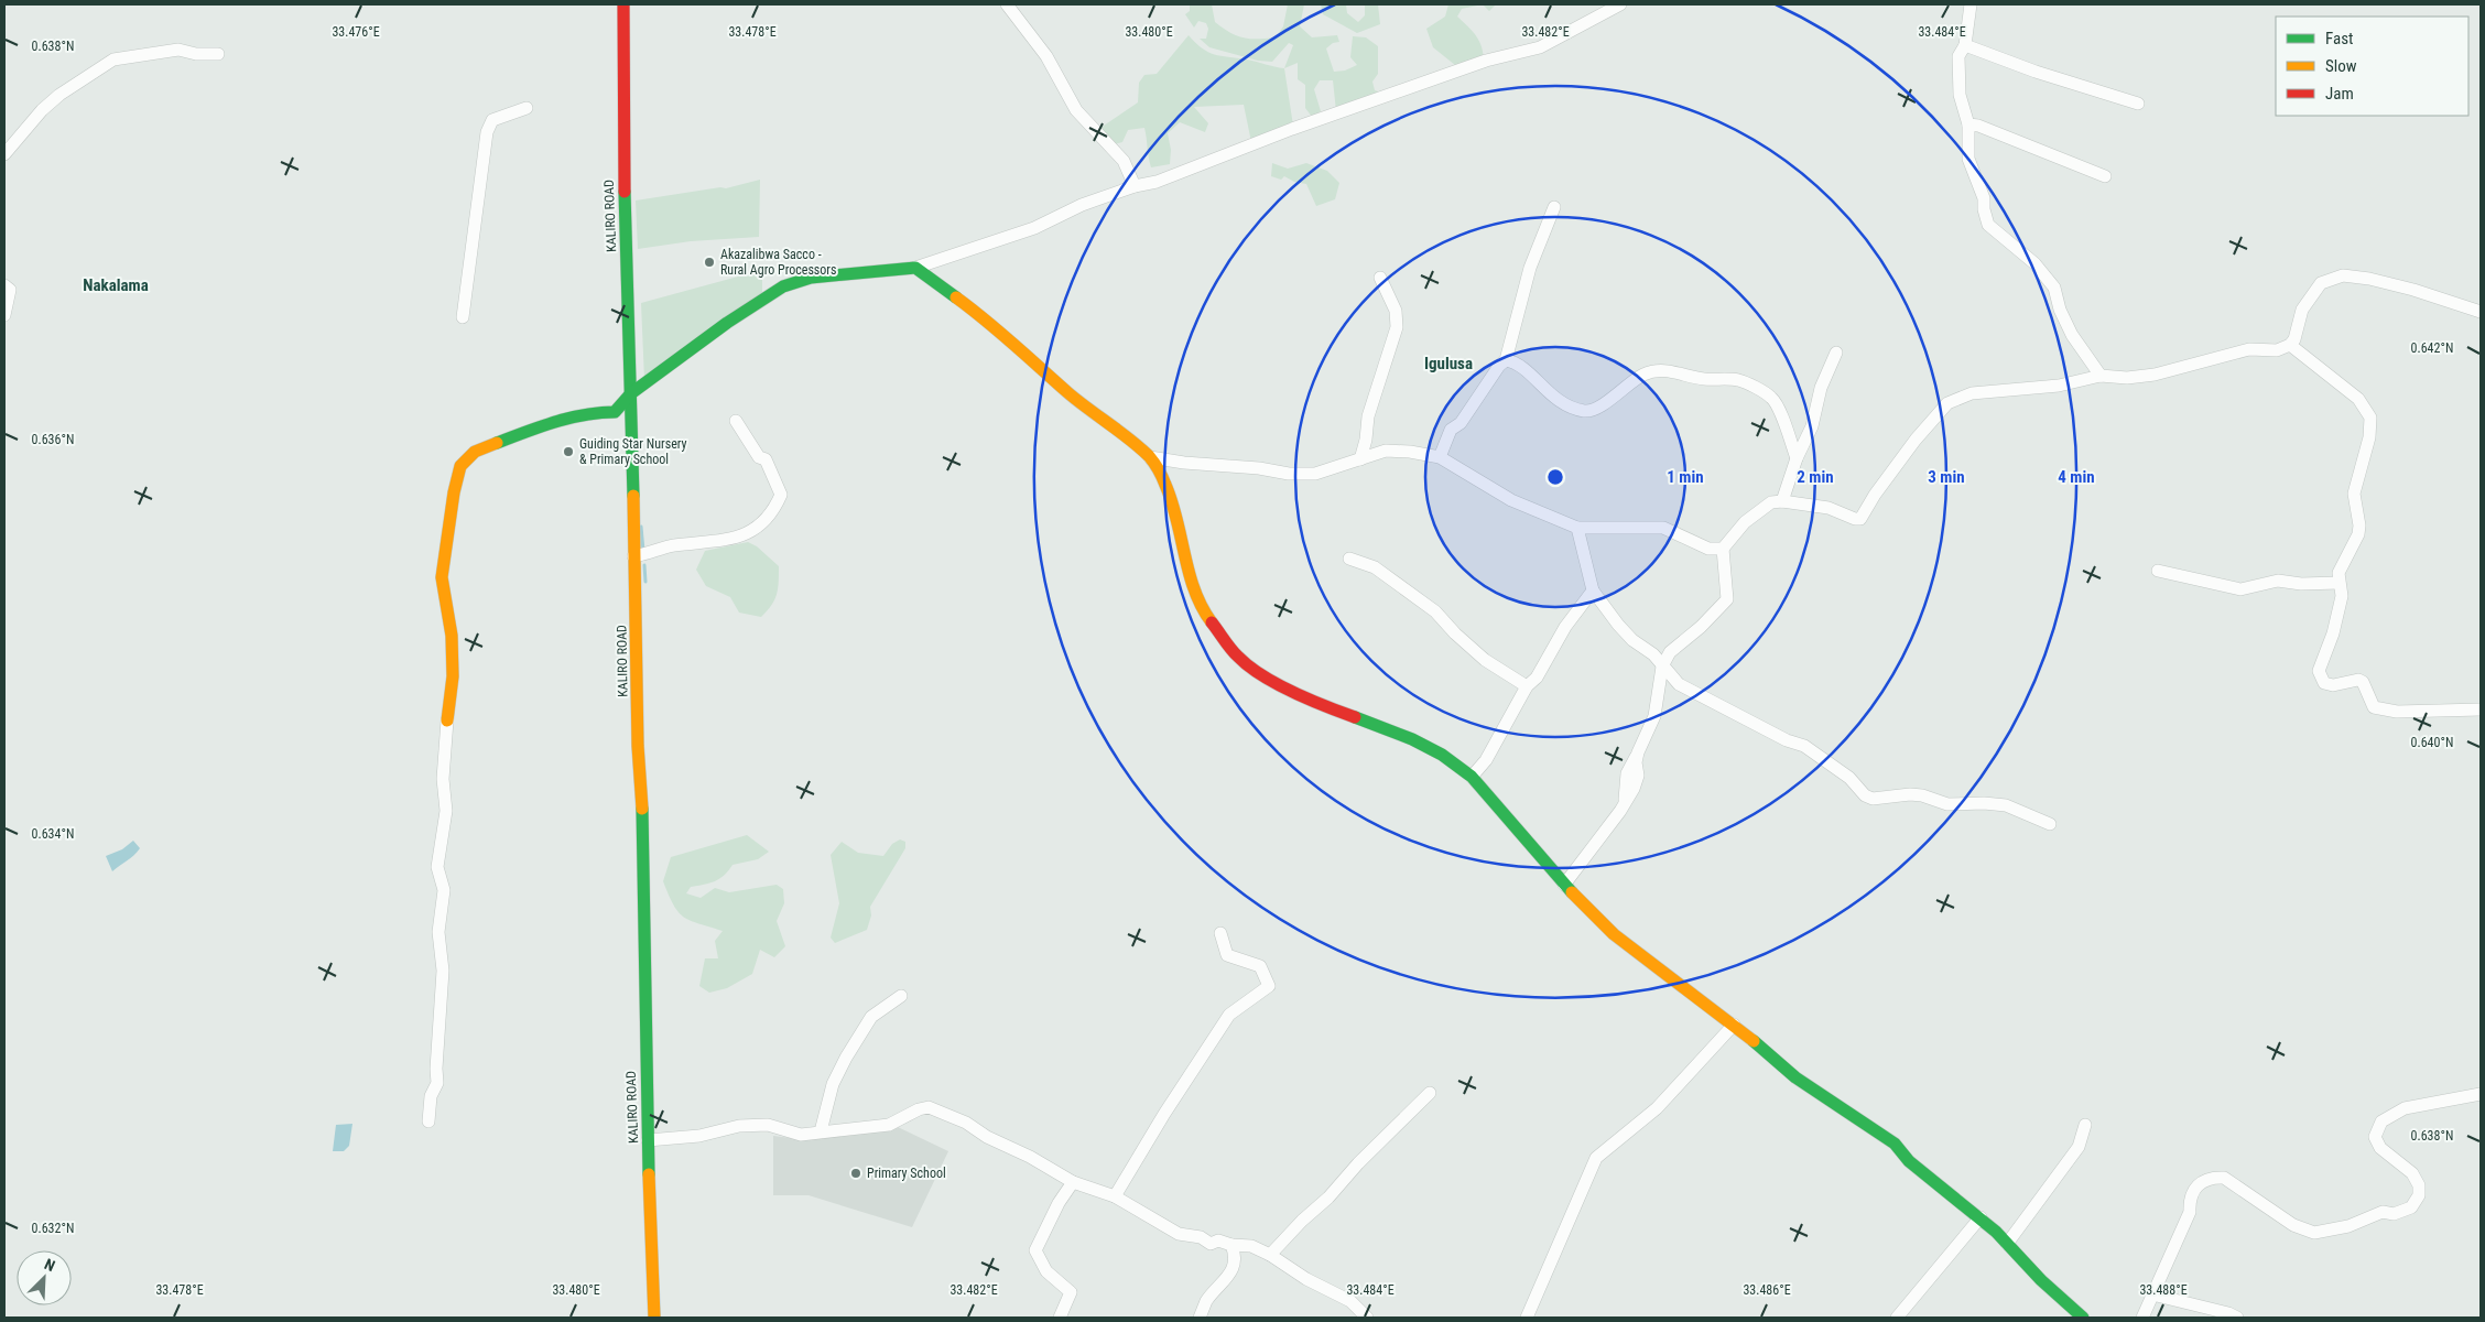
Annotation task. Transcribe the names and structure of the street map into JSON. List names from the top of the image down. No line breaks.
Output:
{"streets":{"street":["KALIRO ROAD"]},"districts":["Nakalama","Igulusa"],"places":["Akazalibwa Sacco - Rural Agro Processors","Guiding Star Nursery & Primary School","Primary School"],"legend":["Fast","Slow","Jam"],"north":"top right","coordinates":["33.478°E","33.480°E","33.482°E","33.484°E","33.476°E","0.638°N","0.642°N","0.636°N","0.640°N","0.634°N","0.632°N","33.486°E","33.488°E"],"rings":["1 min","2 min","3 min","4 min"]}
